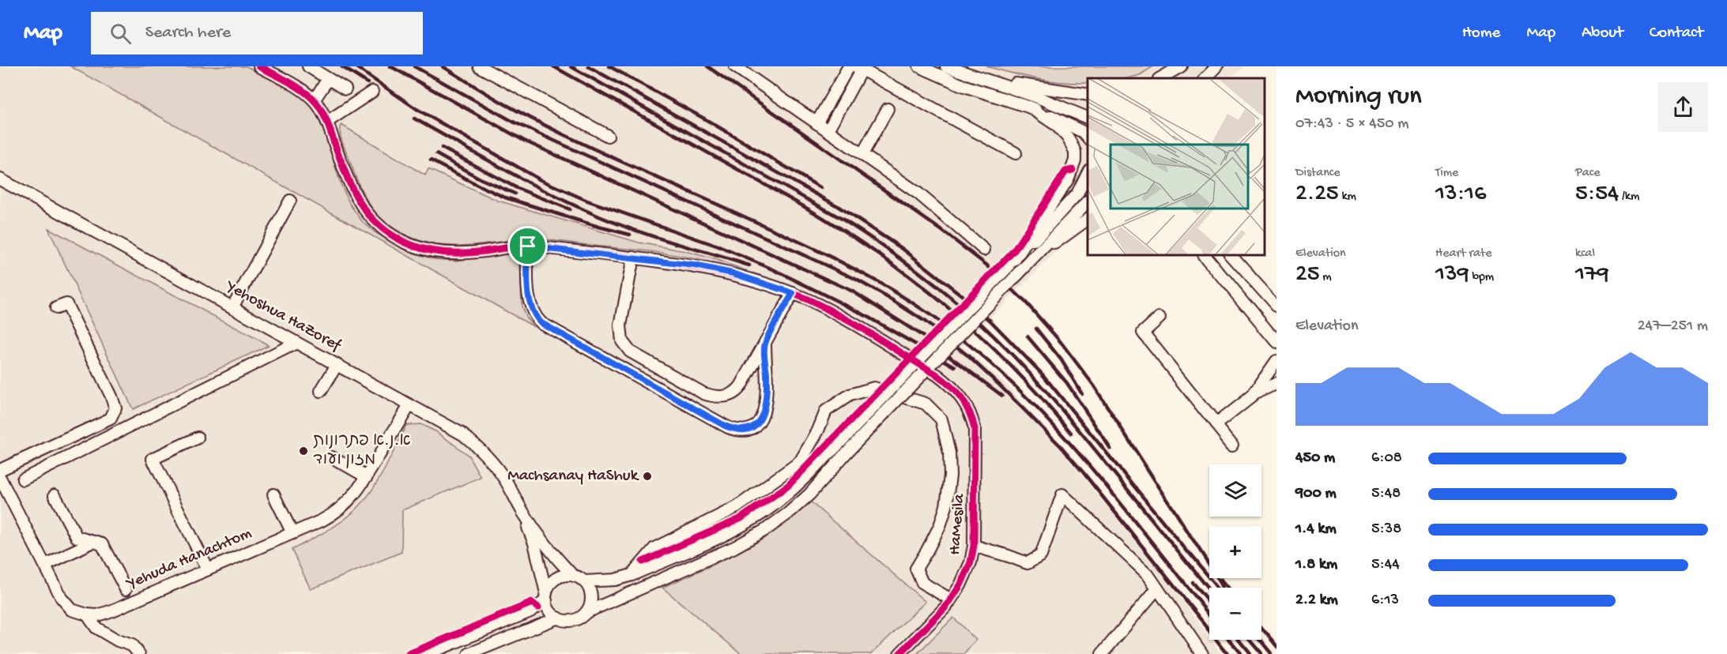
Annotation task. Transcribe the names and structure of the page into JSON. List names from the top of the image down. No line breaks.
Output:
{"streets":{"street":["Yehoshua HaZoref","HaMesila","Yehuda Hanachtom"]},"crossings":[["Yehoshua HaZoref","Yehuda Hanachtom"]],"places":["א.נ.א פתרונות מזון ועוד","Machsanay HaShuk"],"page":{"header":"Map","search":"Search here","nav":["Home","Map","About","Contact"],"heading":["Morning run","07:43 · 5 × 450 m"],"stats":[["Distance","2.25 km"],["Time","13:16"],["Pace","5:54 /km"],["Elevation","25 m"],["Heart rate","139 bpm"],["kcal","179"]],"chart":["Elevation","247–251 m"],"list":[{"name":"450 m","note":"6:08"},{"name":"900 m","note":"5:48"},{"name":"1.4 km","note":"5:38"},{"name":"1.8 km","note":"5:44"},{"name":"2.2 km","note":"6:13"}],"map_buttons":["+","−"]}}
